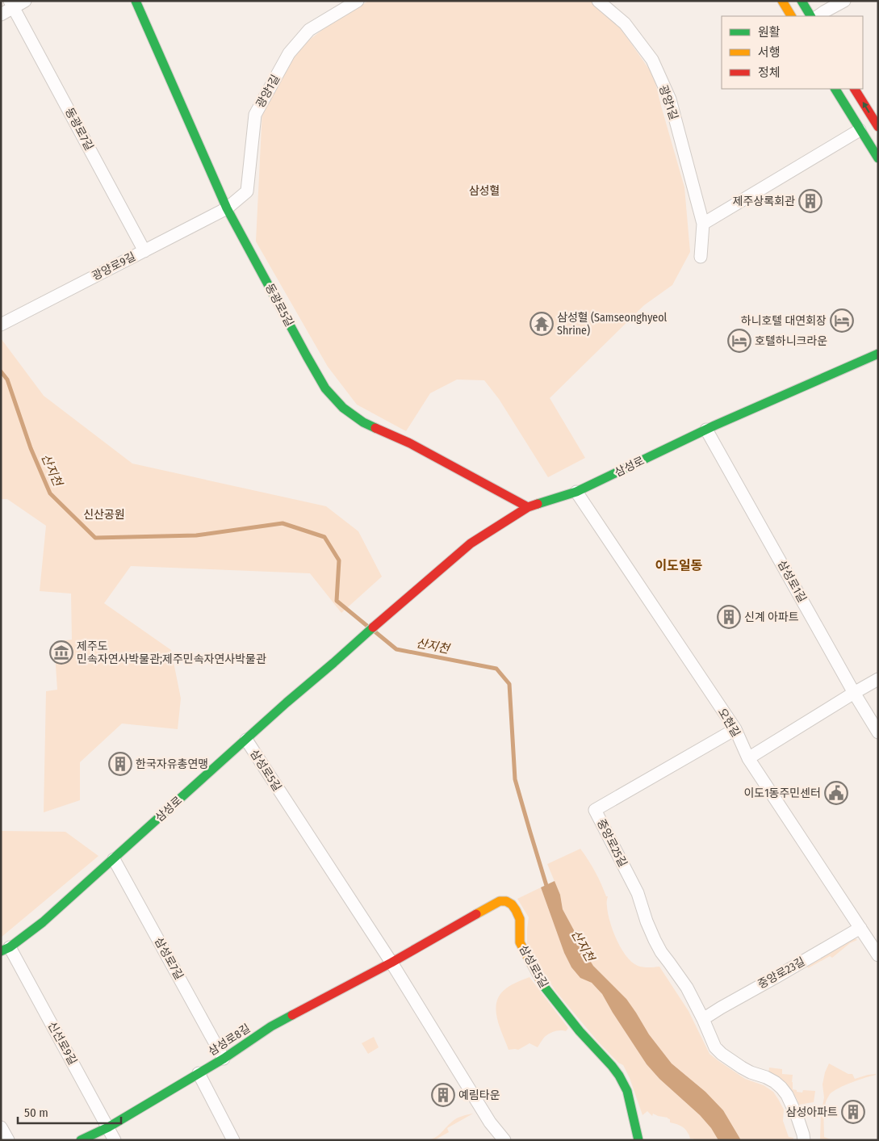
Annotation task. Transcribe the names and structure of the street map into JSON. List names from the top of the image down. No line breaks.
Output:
{"streets":{"street":["광양1길","동광로7길","광양로9길","동광로5길","삼성로","삼성로1길","오현길","삼성로5길","중앙로25길","삼성로7길","중앙로23길","삼성로8길","신선로9길"]},"crossings":[["광양1길","광양로9길"],["광양1길","동광로5길"],["동광로7길","광양로9길"],["광양로9길","동광로5길"],["동광로5길","삼성로"],["삼성로","삼성로1길"],["삼성로","오현길"],["삼성로","삼성로5길"],["삼성로","삼성로7길"],["삼성로","신선로9길"],["오현길","중앙로25길"],["오현길","중앙로23길"],["삼성로5길","삼성로8길"],["중앙로25길","중앙로23길"],["삼성로7길","삼성로8길"],["삼성로8길","신선로9길"]],"districts":["이도일동"],"water":["산지천"],"parks":["삼성혈","신산공원"],"places":{"building":["제주상록회관","신계 아파트","한국자유총연맹","예림타운","삼성아파트"],"hotel":["하니호텔 대연회장","호텔하니크라운"],"temple":["삼성혈 (Samseonghyeol Shrine)"],"museum":["제주도 민속자연사박물관;제주민속자연사박물관"],"public building":["이도1동주민센터"]},"legend":["원활","서행","정체"],"scale_bar":"50 m"}
